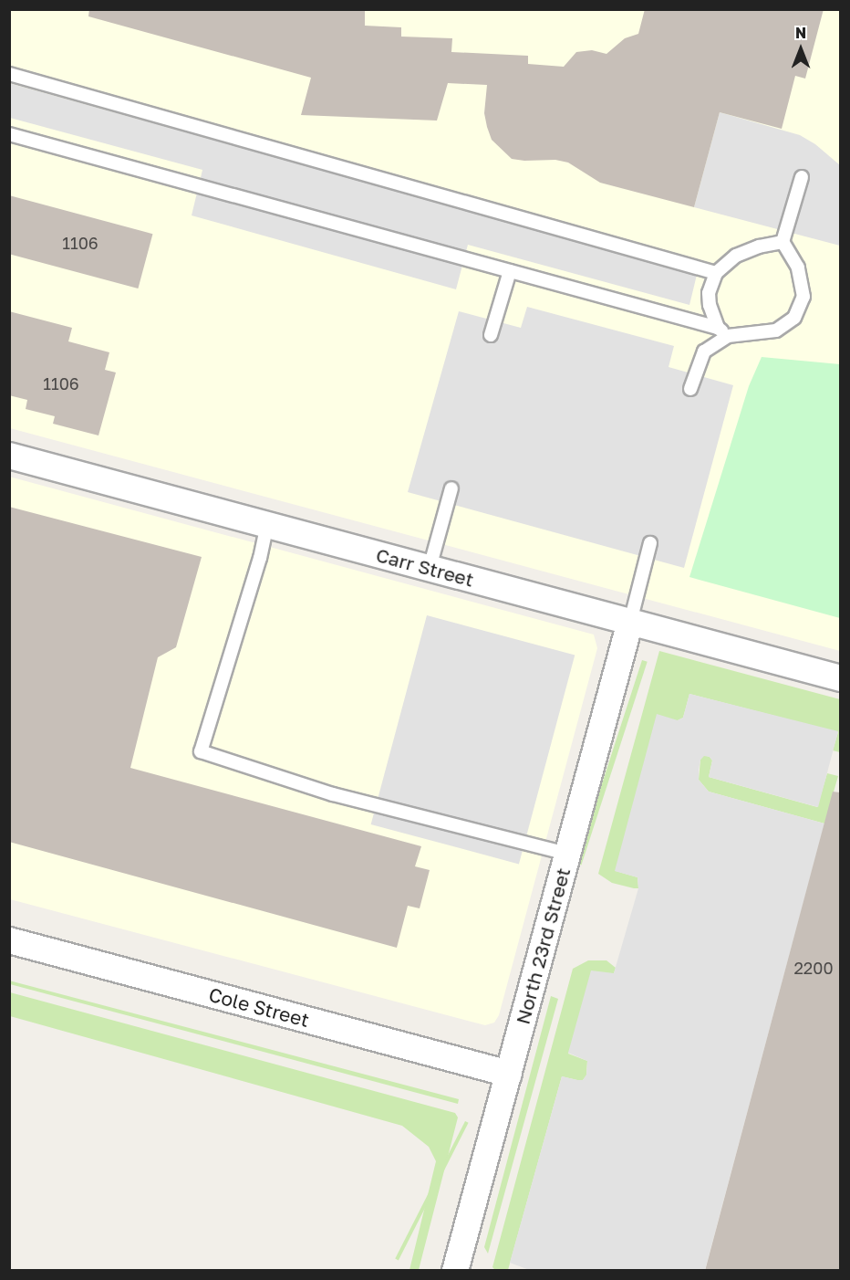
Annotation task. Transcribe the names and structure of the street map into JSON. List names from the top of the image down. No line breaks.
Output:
{"streets":{"street":["Carr Street","North 23rd Street","Cole Street"]},"crossings":[["Carr Street","North 23rd Street"],["North 23rd Street","Cole Street"]],"house_numbers":["1106","1106","2200"],"north":"top"}
